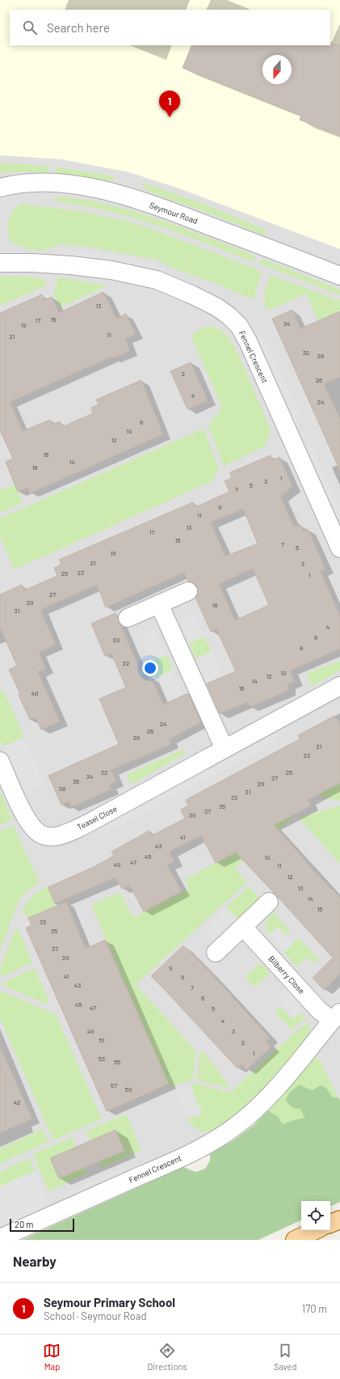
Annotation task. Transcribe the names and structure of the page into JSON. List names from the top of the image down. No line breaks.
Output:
{"streets":{"street":["Seymour Road","Fennel Crescent","Teasel Close","Bilberry Close"]},"crossings":[["Fennel Crescent","Bilberry Close"]],"house_numbers":["13","15","17","34","19","11","21","30","28","2","26","4","24","8","10","12","16","14","18","1","3","5","7","9","11","13","17","15","7","5","19","21","3","23","25","1","27","29","18","31","4","6","20","8","22","10","12","14","16","40","24","26","28","21","23","32","25","34","27","36","29","38","31","33","35","37","39","41","43","45","10","47","49","11","12","13","14","15","33","35","37","39","9","41","8","43","7","6","45","47","5","4","49","3","51","2","1","53","55","57","59","42"],"scale_bar":"20 m","north":"bottom","page":{"search":"Search here","pins":"1","scale":"20 m","heading":"Nearby","list":[{"mark":"1","name":"Seymour Primary School","note":"School · Seymour Road","value":"170 m"}],"nav":["Map","Directions","Saved"]}}
